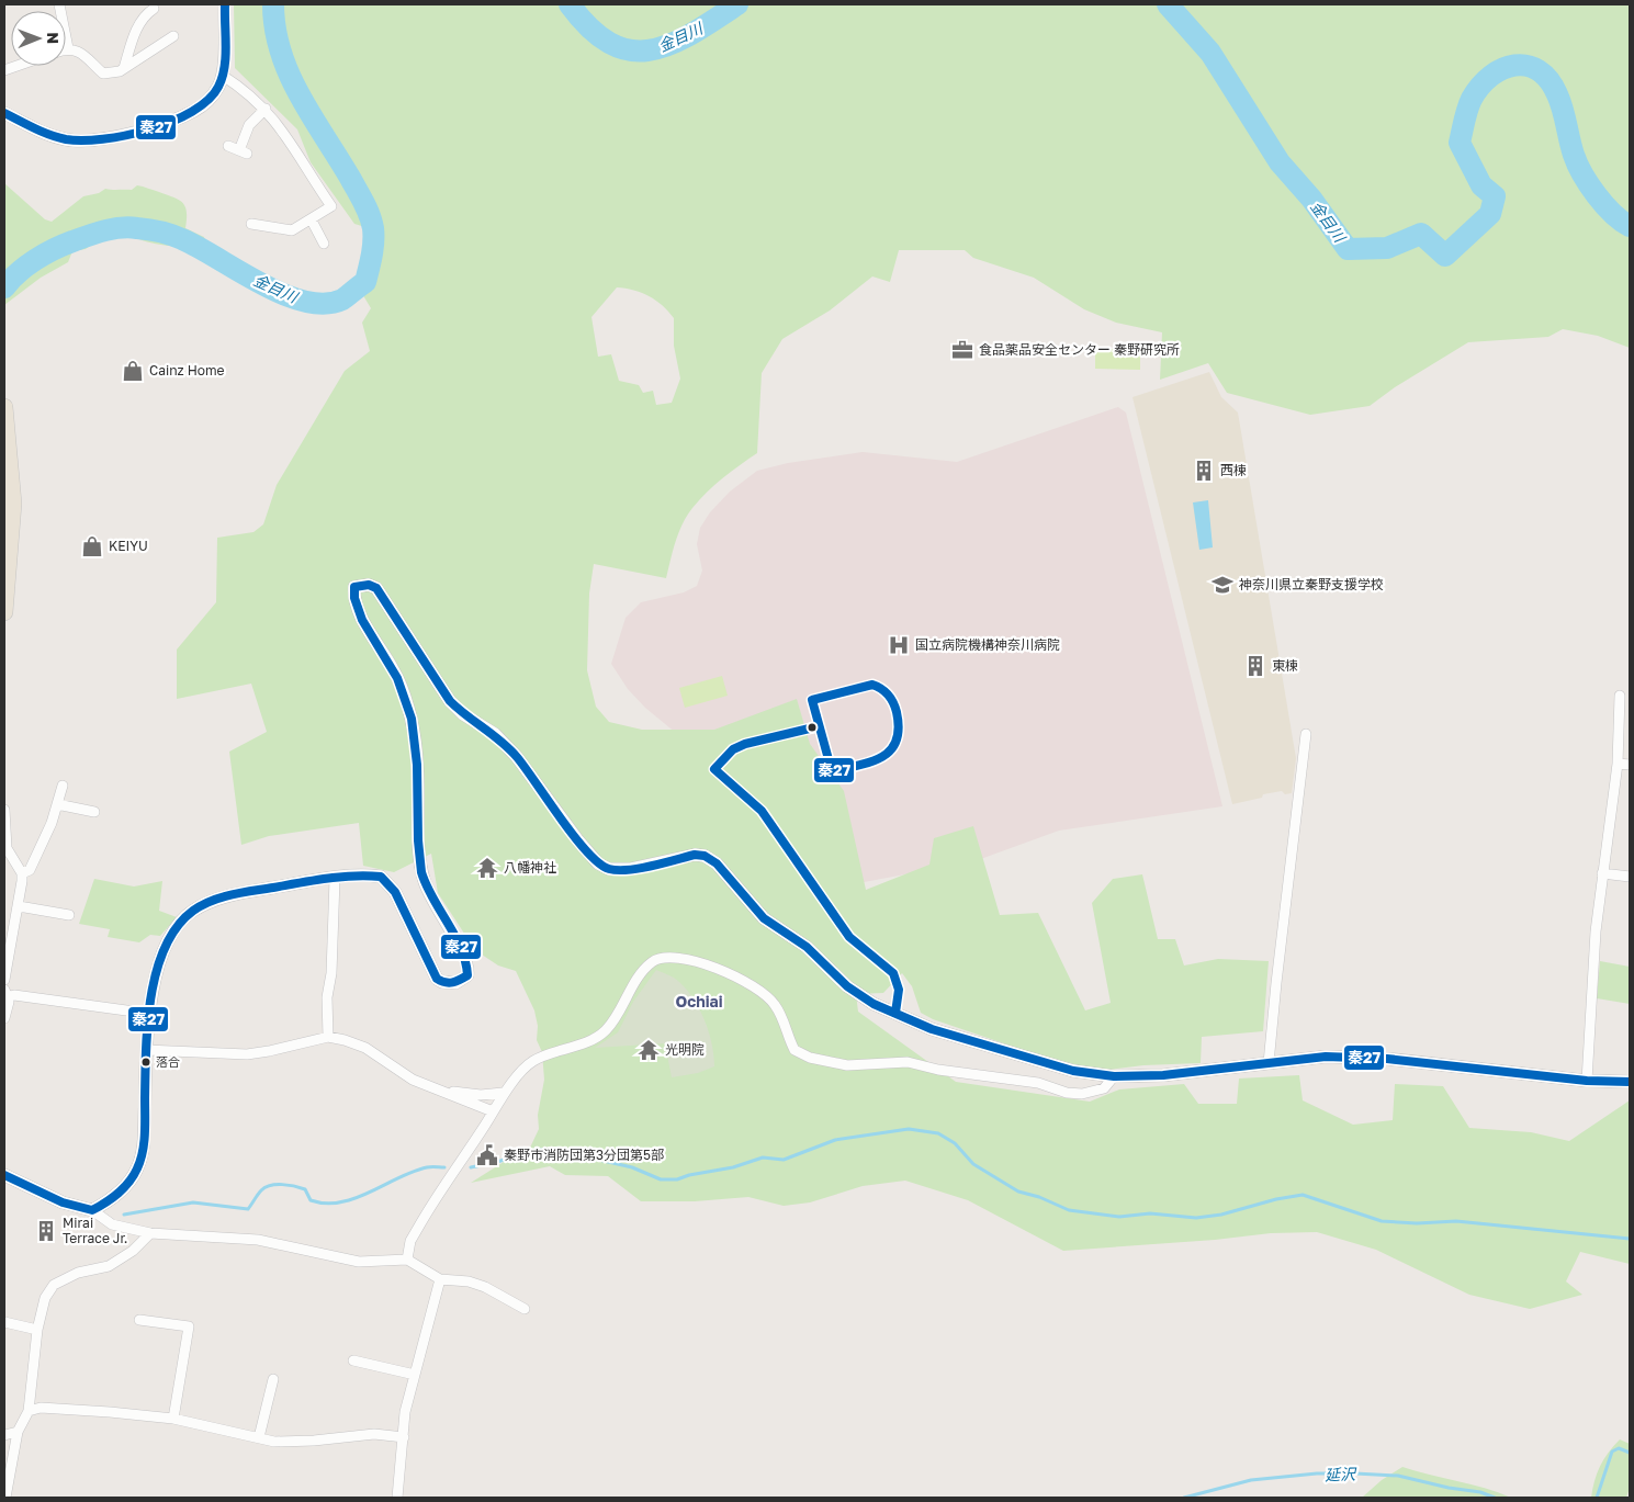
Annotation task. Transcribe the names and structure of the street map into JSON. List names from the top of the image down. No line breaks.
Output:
{"districts":["Ochiai"],"water":["金目川","延沢"],"places":{"office":["食品薬品安全センター 秦野研究所"],"shop":["Cainz Home","KEIYU"],"building":["西棟","東棟","Mirai Terrace Jr."],"school or university":["神奈川県立秦野支援学校"],"hospital":["国立病院機構神奈川病院"],"temple":["八幡神社","光明院"],"other":["落合"],"public building":["秦野市消防団第3分団第5部"]},"lines":["transit line 秦27"],"north":"right"}
